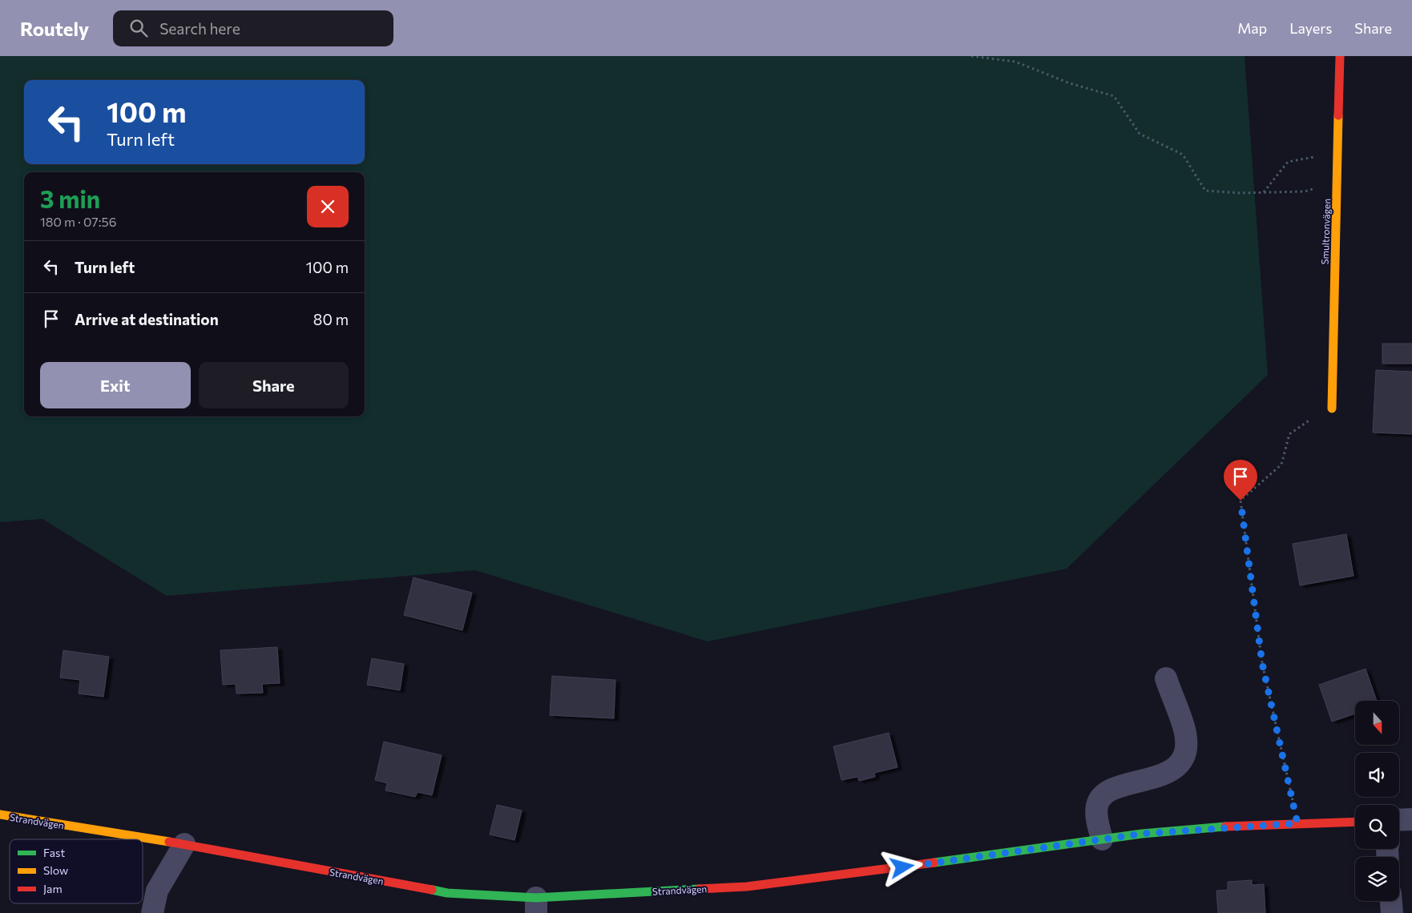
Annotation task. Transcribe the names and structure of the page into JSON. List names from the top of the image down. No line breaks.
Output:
{"streets":{"street":["Smultronvägen","Strandvägen"]},"legend":["Fast","Slow","Jam"],"north":"bottom","page":{"header":"Routely","search":"Search here","nav":["Map","Layers","Share"],"turn":["100 m","Turn left"],"heading":["3 min","180 m · 07:56"],"list":[{"name":"Turn left","value":"100 m"},{"name":"Arrive at destination","value":"80 m"}],"buttons":["Exit","Share"]}}
